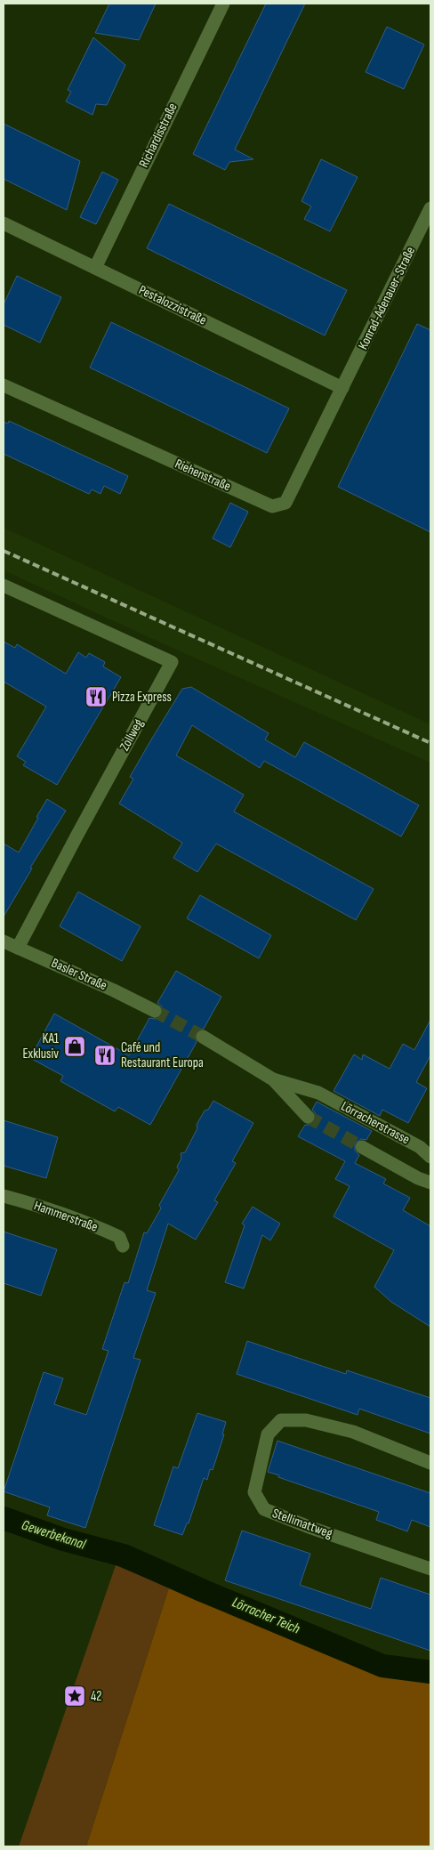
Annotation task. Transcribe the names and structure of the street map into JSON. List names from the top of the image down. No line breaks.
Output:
{"streets":{"street":["Richardisstraße","Konrad-Adenauer-Straße","Pestalozzistraße","Riehenstraße","Zollweg","Basler Straße","Lörracherstrasse","Hammerstraße","Stellimattweg"]},"crossings":[["Richardisstraße","Pestalozzistraße"],["Konrad-Adenauer-Straße","Pestalozzistraße"],["Konrad-Adenauer-Straße","Riehenstraße"],["Pestalozzistraße","Riehenstraße"],["Zollweg","Basler Straße"]],"water":["Gewerbekanal","Lörracher Teich"],"places":{"restaurant":["Pizza Express","Café und Restaurant Europa"],"shop":["KA1 Exklusiv"],"place":["42"]}}
